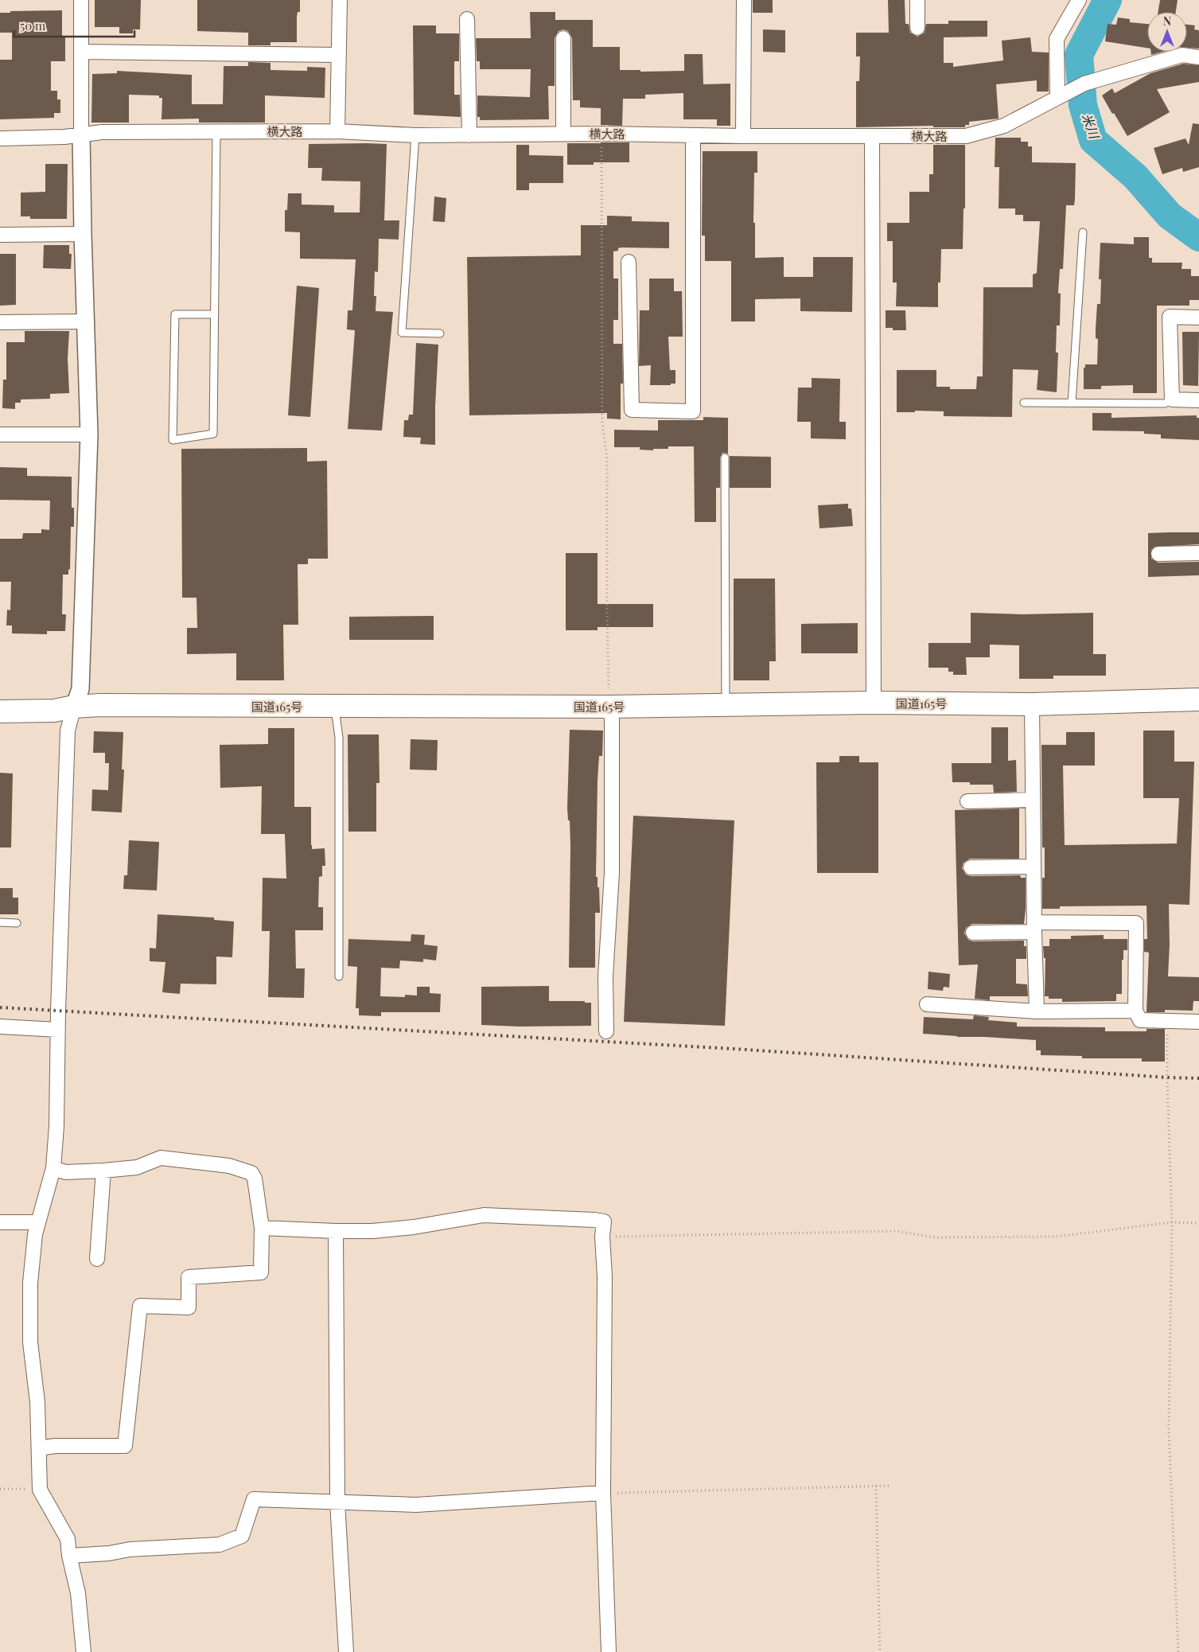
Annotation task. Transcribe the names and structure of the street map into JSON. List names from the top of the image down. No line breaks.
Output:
{"streets":{"highway":["国道165号"],"street":["横大路"]},"water":["米川"],"scale_bar":"50 m","north":"top"}
